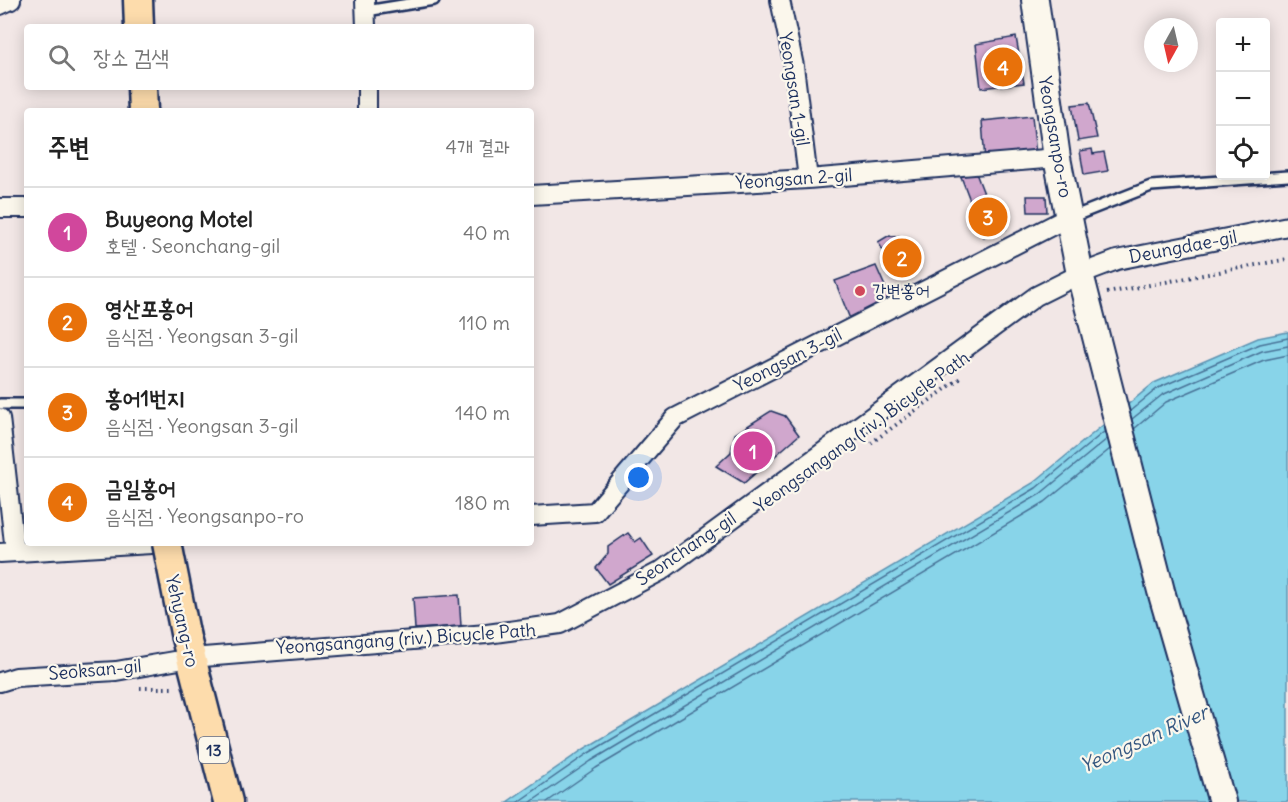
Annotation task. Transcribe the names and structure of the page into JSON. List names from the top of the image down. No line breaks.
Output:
{"streets":{"main road":["Yehyang-ro","13"],"street":["Yeongsan 1-gil","Yeongsanpo-ro","Yeongsan 2-gil","Deungdae-gil","Yeongsan 3-gil","Seonchang-gil","Seoksan-gil"],"path":["Yeongsangang (riv.) Bicycle Path"]},"crossings":[["Yeongsan 1-gil","Yeongsan 2-gil"],["Yeongsanpo-ro","Yeongsan 2-gil"],["Yeongsanpo-ro","Deungdae-gil"],["Yeongsanpo-ro","Yeongsan 3-gil"],["Yeongsanpo-ro","Seonchang-gil"],["Deungdae-gil","Seonchang-gil"],["Seonchang-gil","Yehyang-ro"],["Seonchang-gil","Seoksan-gil"],["Seonchang-gil","13"],["Yehyang-ro","Seoksan-gil"],["Yehyang-ro","13"],["Seoksan-gil","13"]],"water":["Yeongsan River"],"places":["강변홍어"],"north":"bottom","page":{"map_buttons":["+","−"],"search":"장소 검색","pins":["4","3","2","1"],"heading":["주변","4개 결과"],"list":[{"mark":"1","name":"Buyeong Motel","note":"호텔 · Seonchang-gil","value":"40 m"},{"mark":"2","name":"영산포홍어","note":"음식점 · Yeongsan 3-gil","value":"110 m"},{"mark":"3","name":"홍어1번지","note":"음식점 · Yeongsan 3-gil","value":"140 m"},{"mark":"4","name":"금일홍어","note":"음식점 · Yeongsanpo-ro","value":"180 m"}]}}
